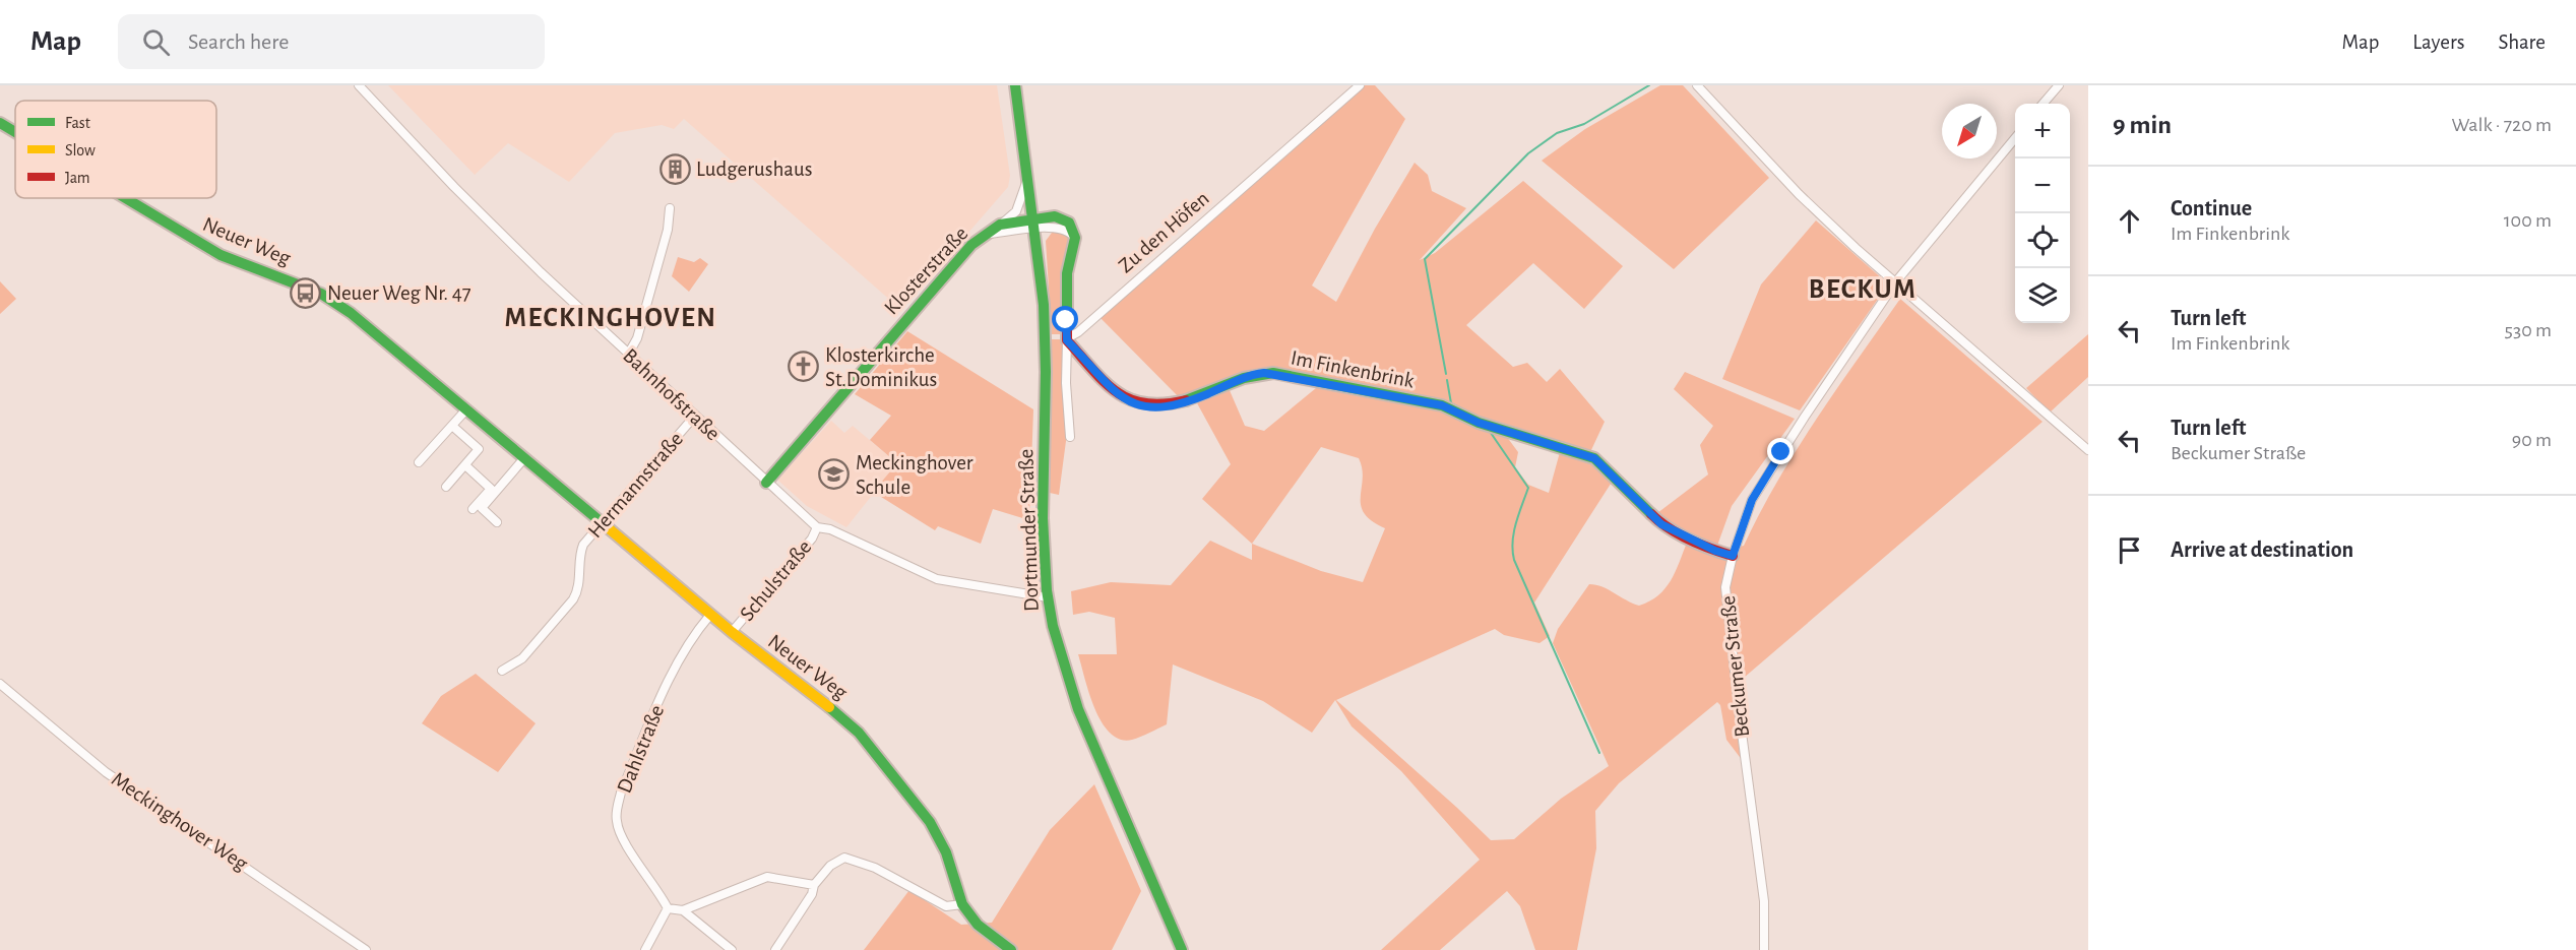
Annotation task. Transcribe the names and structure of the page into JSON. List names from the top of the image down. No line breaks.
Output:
{"streets":{"street":["Zu den Höfen","Neuer Weg","Klosterstraße","Im Finkenbrink","Bahnhofstraße","Hermannstraße","Dortmunder Straße","Schulstraße","Beckumer Straße","Dahlstraße","Meckinghover Weg"]},"crossings":[["Zu den Höfen","Im Finkenbrink"],["Neuer Weg","Hermannstraße"],["Neuer Weg","Schulstraße"],["Neuer Weg","Dahlstraße"],["Klosterstraße","Bahnhofstraße"],["Klosterstraße","Dortmunder Straße"],["Im Finkenbrink","Beckumer Straße"],["Bahnhofstraße","Hermannstraße"],["Bahnhofstraße","Dortmunder Straße"],["Bahnhofstraße","Schulstraße"]],"districts":["BECKUM","MECKINGHOVEN"],"places":{"building":["Ludgerushaus"],"bus stop":["Neuer Weg Nr. 47"],"church":["Klosterkirche St.Dominikus"],"school or university":["Meckinghover Schule"]},"legend":["Fast","Slow","Jam"],"north":"bottom left","page":{"header":"Map","search":"Search here","nav":["Map","Layers","Share"],"heading":["9 min","Walk · 720 m"],"map_buttons":["+","−"],"list":[["Continue","Im Finkenbrink","100 m"],["Turn left","Im Finkenbrink","530 m"],["Turn left","Beckumer Straße","90 m"],"Arrive at destination"]}}
